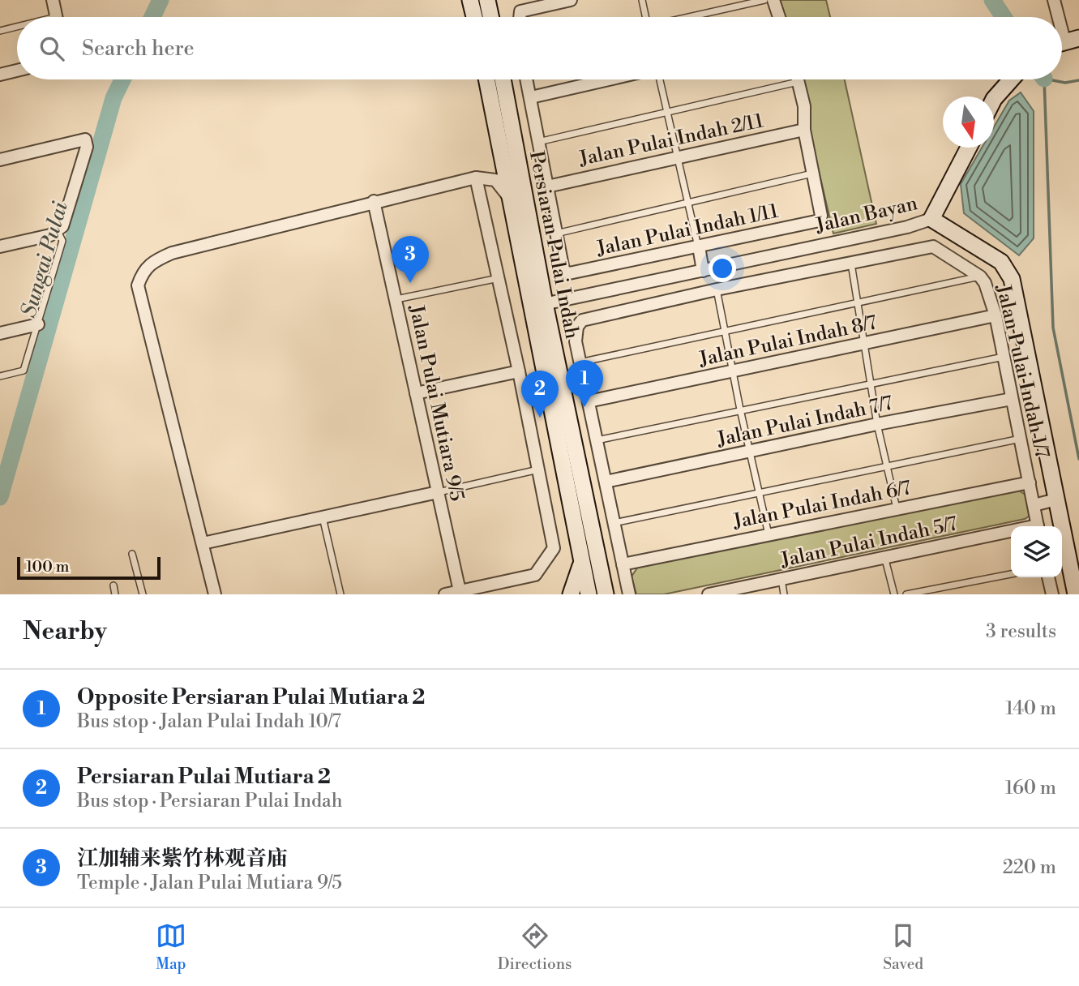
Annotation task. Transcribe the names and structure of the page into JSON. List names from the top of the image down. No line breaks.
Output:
{"streets":{"main road":["Jalan Bayan","Persiaran Pulai Indah"],"street":["Jalan Pulai Indah 2/11","Jalan Pulai Indah 1/11","Jalan Pulai Indah 8/7","Jalan Pulai Indah 1/7","Jalan Pulai Mutiara 9/5","Jalan Pulai Indah 7/7","Jalan Pulai Indah 6/7","Jalan Pulai Indah 5/7"]},"crossings":[["Jalan Bayan","Persiaran Pulai Indah"],["Jalan Pulai Indah 8/7","Jalan Pulai Indah 1/7"],["Jalan Pulai Indah 1/7","Jalan Pulai Indah 7/7"],["Jalan Pulai Indah 1/7","Jalan Pulai Indah 6/7"]],"water":["Sungai Pulai"],"scale_bar":"100 m","north":"bottom","page":{"search":"Search here","pins":["3","1","2"],"scale":"100 m","heading":["Nearby","3 results"],"list":[{"mark":"1","name":"Opposite Persiaran Pulai Mutiara 2","note":"Bus stop · Jalan Pulai Indah 10/7","value":"140 m"},{"mark":"2","name":"Persiaran Pulai Mutiara 2","note":"Bus stop · Persiaran Pulai Indah","value":"160 m"},{"mark":"3","name":"江加辅来紫竹林观音庙","note":"Temple · Jalan Pulai Mutiara 9/5","value":"220 m"}],"nav":["Map","Directions","Saved"]}}
